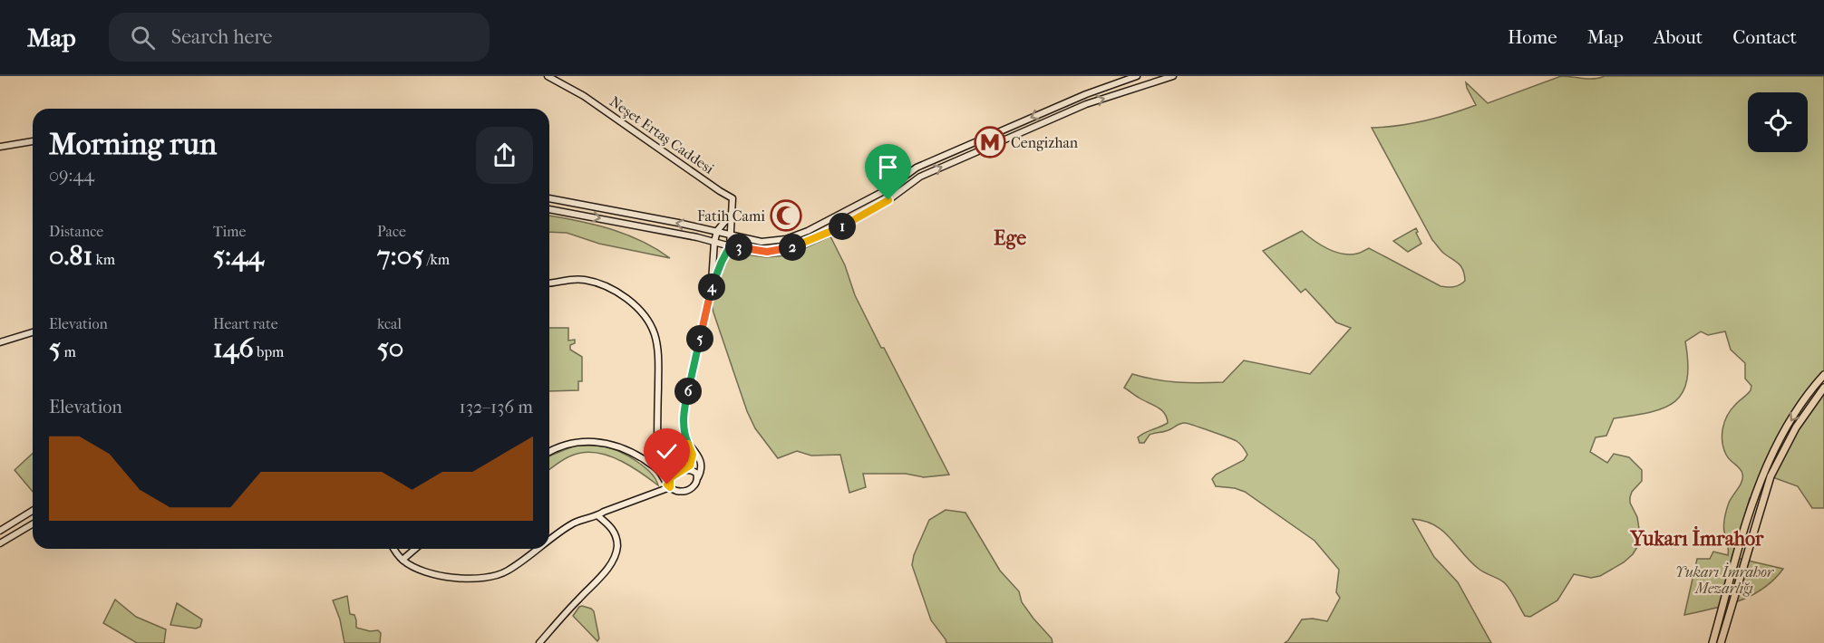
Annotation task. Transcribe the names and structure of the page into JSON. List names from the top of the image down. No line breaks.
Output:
{"streets":{"main road":["Neşet Ertaş Caddesi"]},"districts":["Ege","Yukarı İmrahor"],"parks":["Yukarı İmrahor Mezarlığı"],"places":{"metro station":["Cengizhan"],"mosque":["Fatih Cami"]},"page":{"header":"Map","search":"Search here","nav":["Home","Map","About","Contact"],"heading":["Morning run","09:44"],"stats":[["Distance","0.81 km"],["Time","5:44"],["Pace","7:05 /km"],["Elevation","5 m"],["Heart rate","146 bpm"],["kcal","50"]],"pins":["1","2","3","4","5","6"],"chart":["Elevation","132–136 m"]}}
